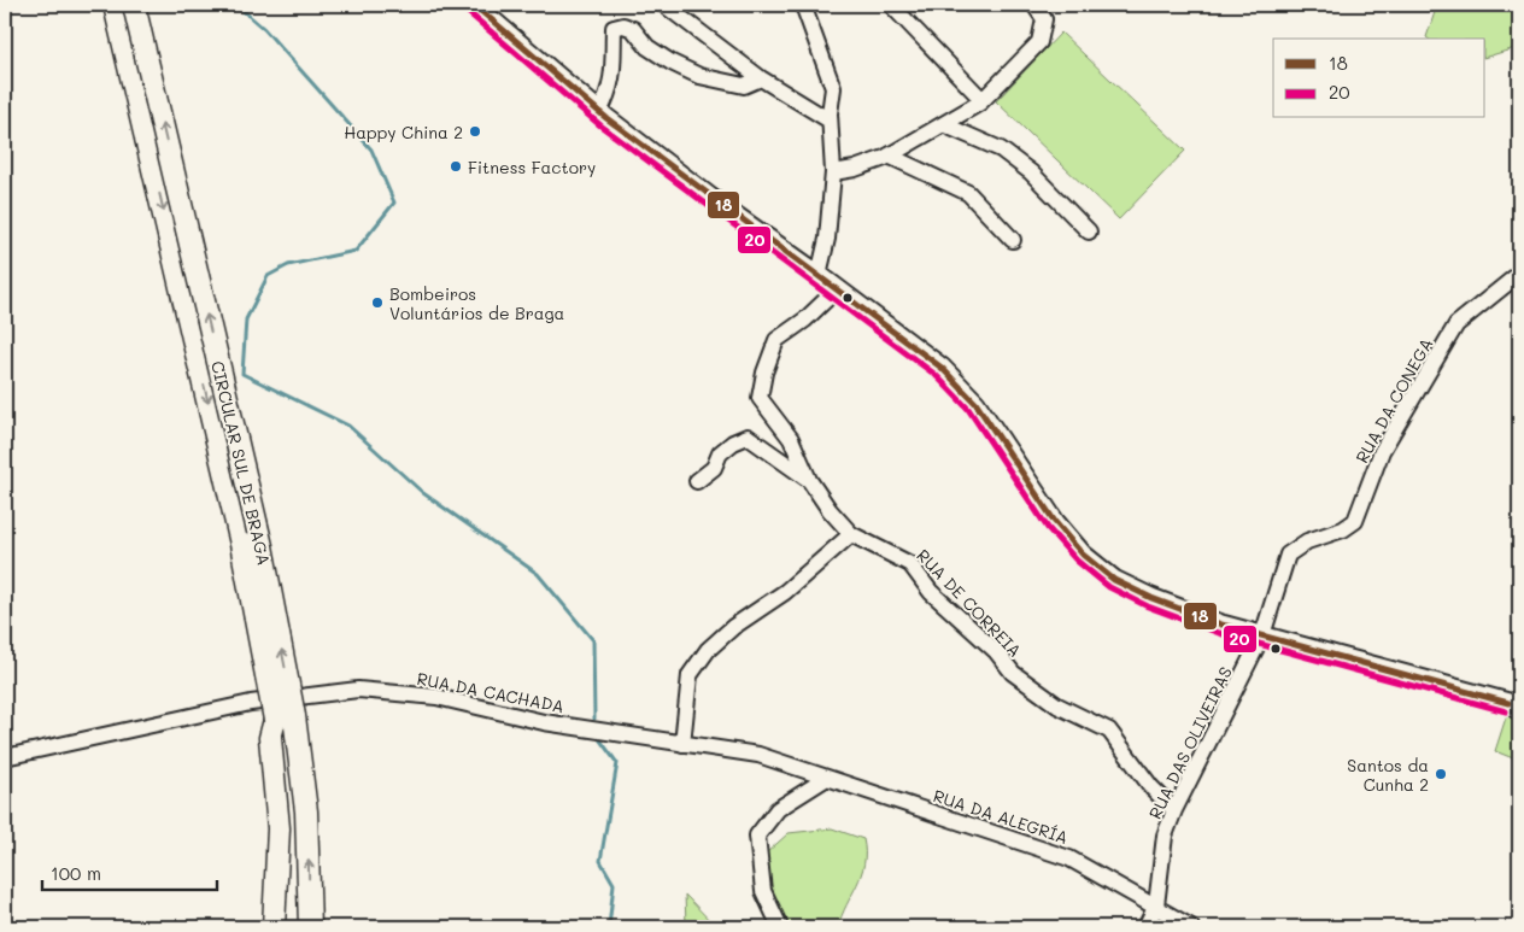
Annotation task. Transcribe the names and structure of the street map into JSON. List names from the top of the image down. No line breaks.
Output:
{"streets":{"highway":["CIRCULAR SUL DE BRAGA"],"street":["RUA DA CONEGA","RUA DE CORREIA","RUA DA CACHADA","RUA DAS OLIVEIRAS","RUA DA ALEGRÍA"]},"crossings":[["RUA DA CONEGA","RUA DAS OLIVEIRAS"],["RUA DE CORREIA","RUA DAS OLIVEIRAS"],["RUA DA CACHADA","RUA DA ALEGRÍA"],["RUA DAS OLIVEIRAS","RUA DA ALEGRÍA"]],"places":["Happy China 2","Fitness Factory","Bombeiros Voluntários de Braga","Santos da Cunha 2"],"lines":["transit line 18","transit line 20"],"legend":["18","20"],"scale_bar":"100 m"}
